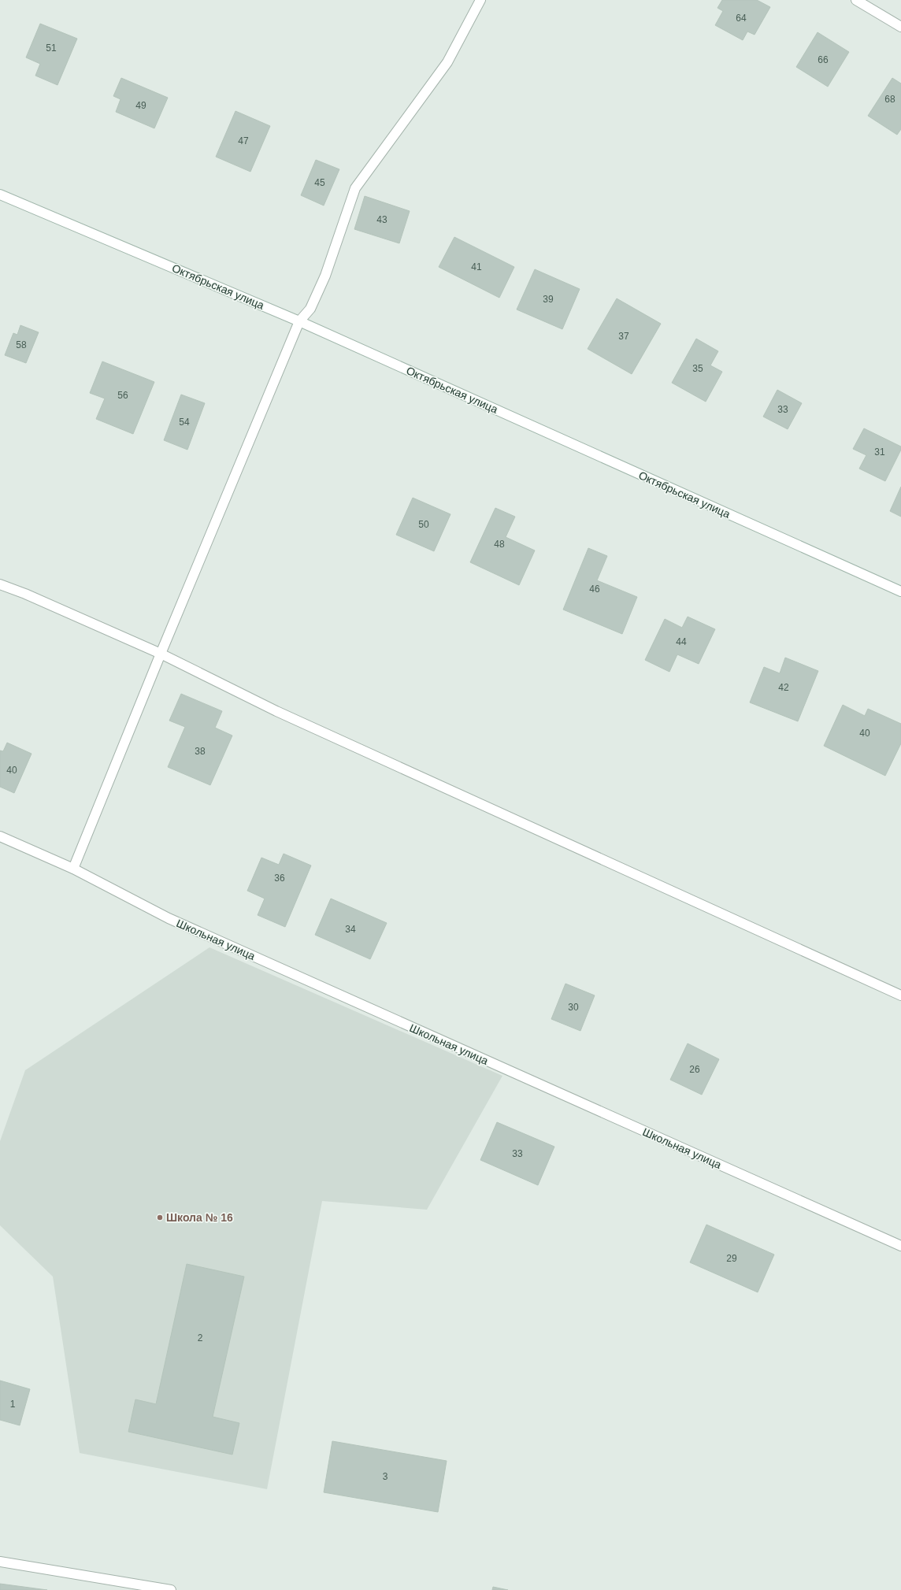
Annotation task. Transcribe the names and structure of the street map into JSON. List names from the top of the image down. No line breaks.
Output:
{"streets":{"street":["Октябрьская улица","Школьная улица"]},"places":["Школа № 16"],"house_numbers":["64","51","66","68","49","47","45","43","41","39","37","58","35","56","33","54","31","50","48","46","44","42","40","38","40","36","34","30","26","33","29","2","1","3"]}
